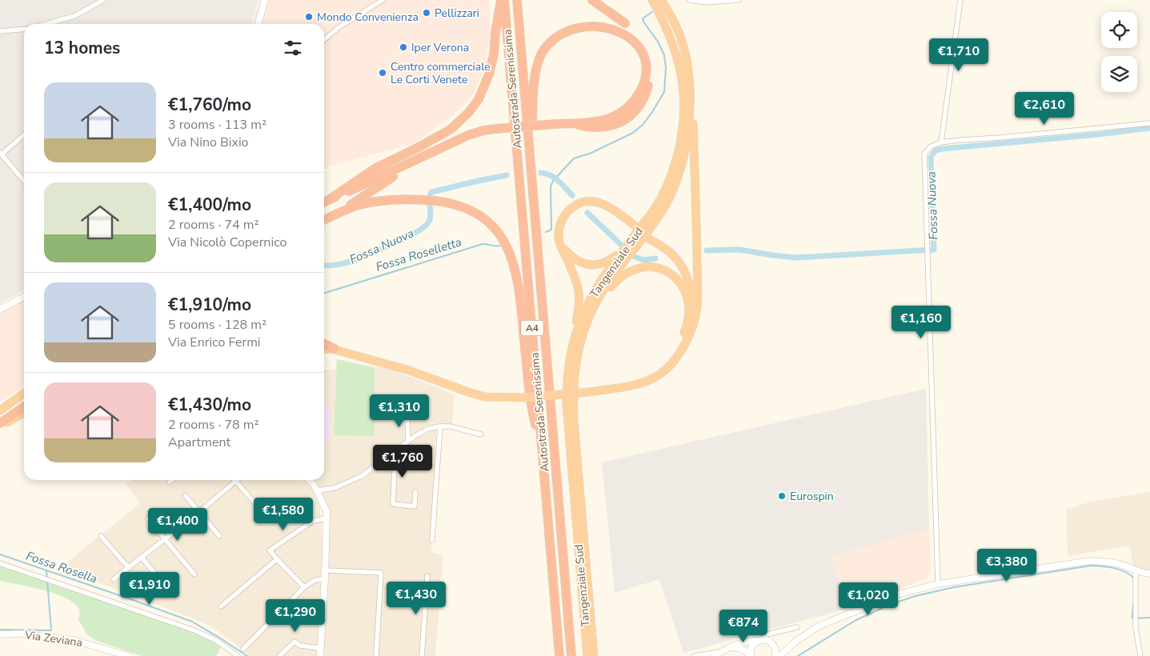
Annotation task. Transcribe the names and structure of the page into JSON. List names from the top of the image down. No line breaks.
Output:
{"streets":{"highway":["Autostrada Serenissima","Tangenziale Sud","A4"],"street":["Via Zeviana"]},"crossings":[["Autostrada Serenissima","A4"]],"water":["Fossa Nuova","Fossa Roselletta","Fossa Rosella"],"places":["Pellizzari","Mondo Convenienza","Iper Verona","Centro commerciale Le Corti Venete","Eurospin"],"page":{"heading":"13 homes","price":["€1,710","€2,610","€1,160","€1,310","€1,760","€1,580","€1,400","€3,380","€1,910","€1,430","€1,020","€1,290","€874"],"list":[{"name":"€1,760/mo","note":"3 rooms · 113 m² · Via Nino Bixio"},{"name":"€1,400/mo","note":"2 rooms · 74 m² · Via Nicolò Copernico"},{"name":"€1,910/mo","note":"5 rooms · 128 m² · Via Enrico Fermi"},{"name":"€1,430/mo","note":"2 rooms · 78 m² · Apartment"}]}}
